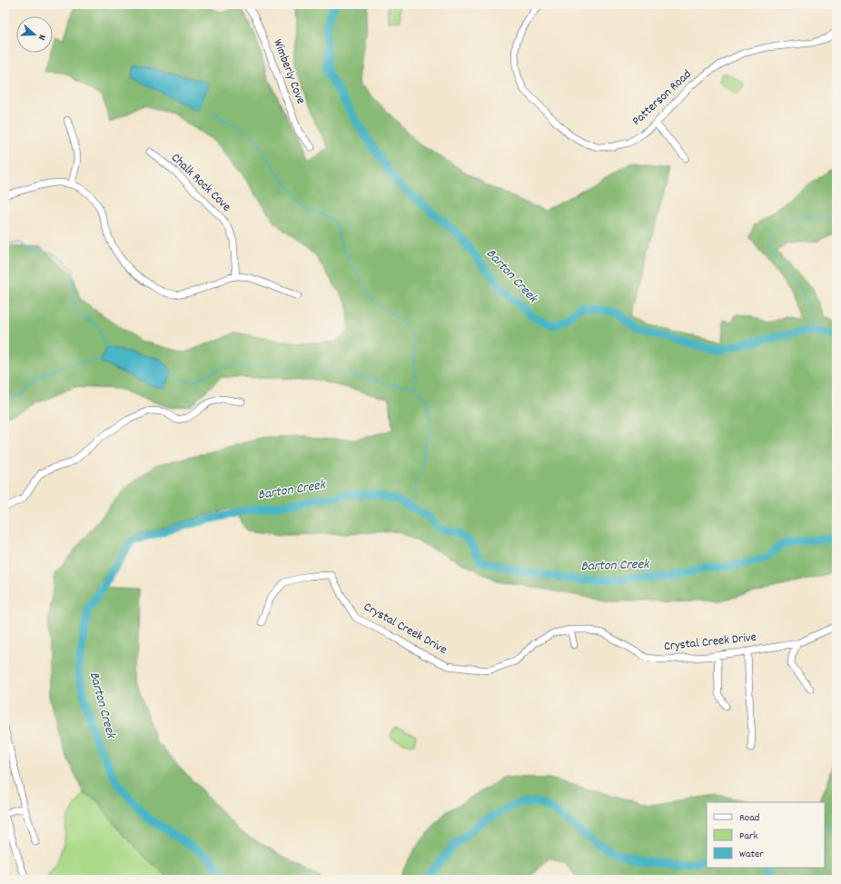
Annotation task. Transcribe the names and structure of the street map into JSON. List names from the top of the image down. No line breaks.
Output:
{"streets":{"street":["Wimberly Cove","Patterson Road","Chalk Rock Cove","Crystal Creek Drive"]},"water":["Barton Creek"],"legend":["Road","Park","Water"],"north":"right"}
